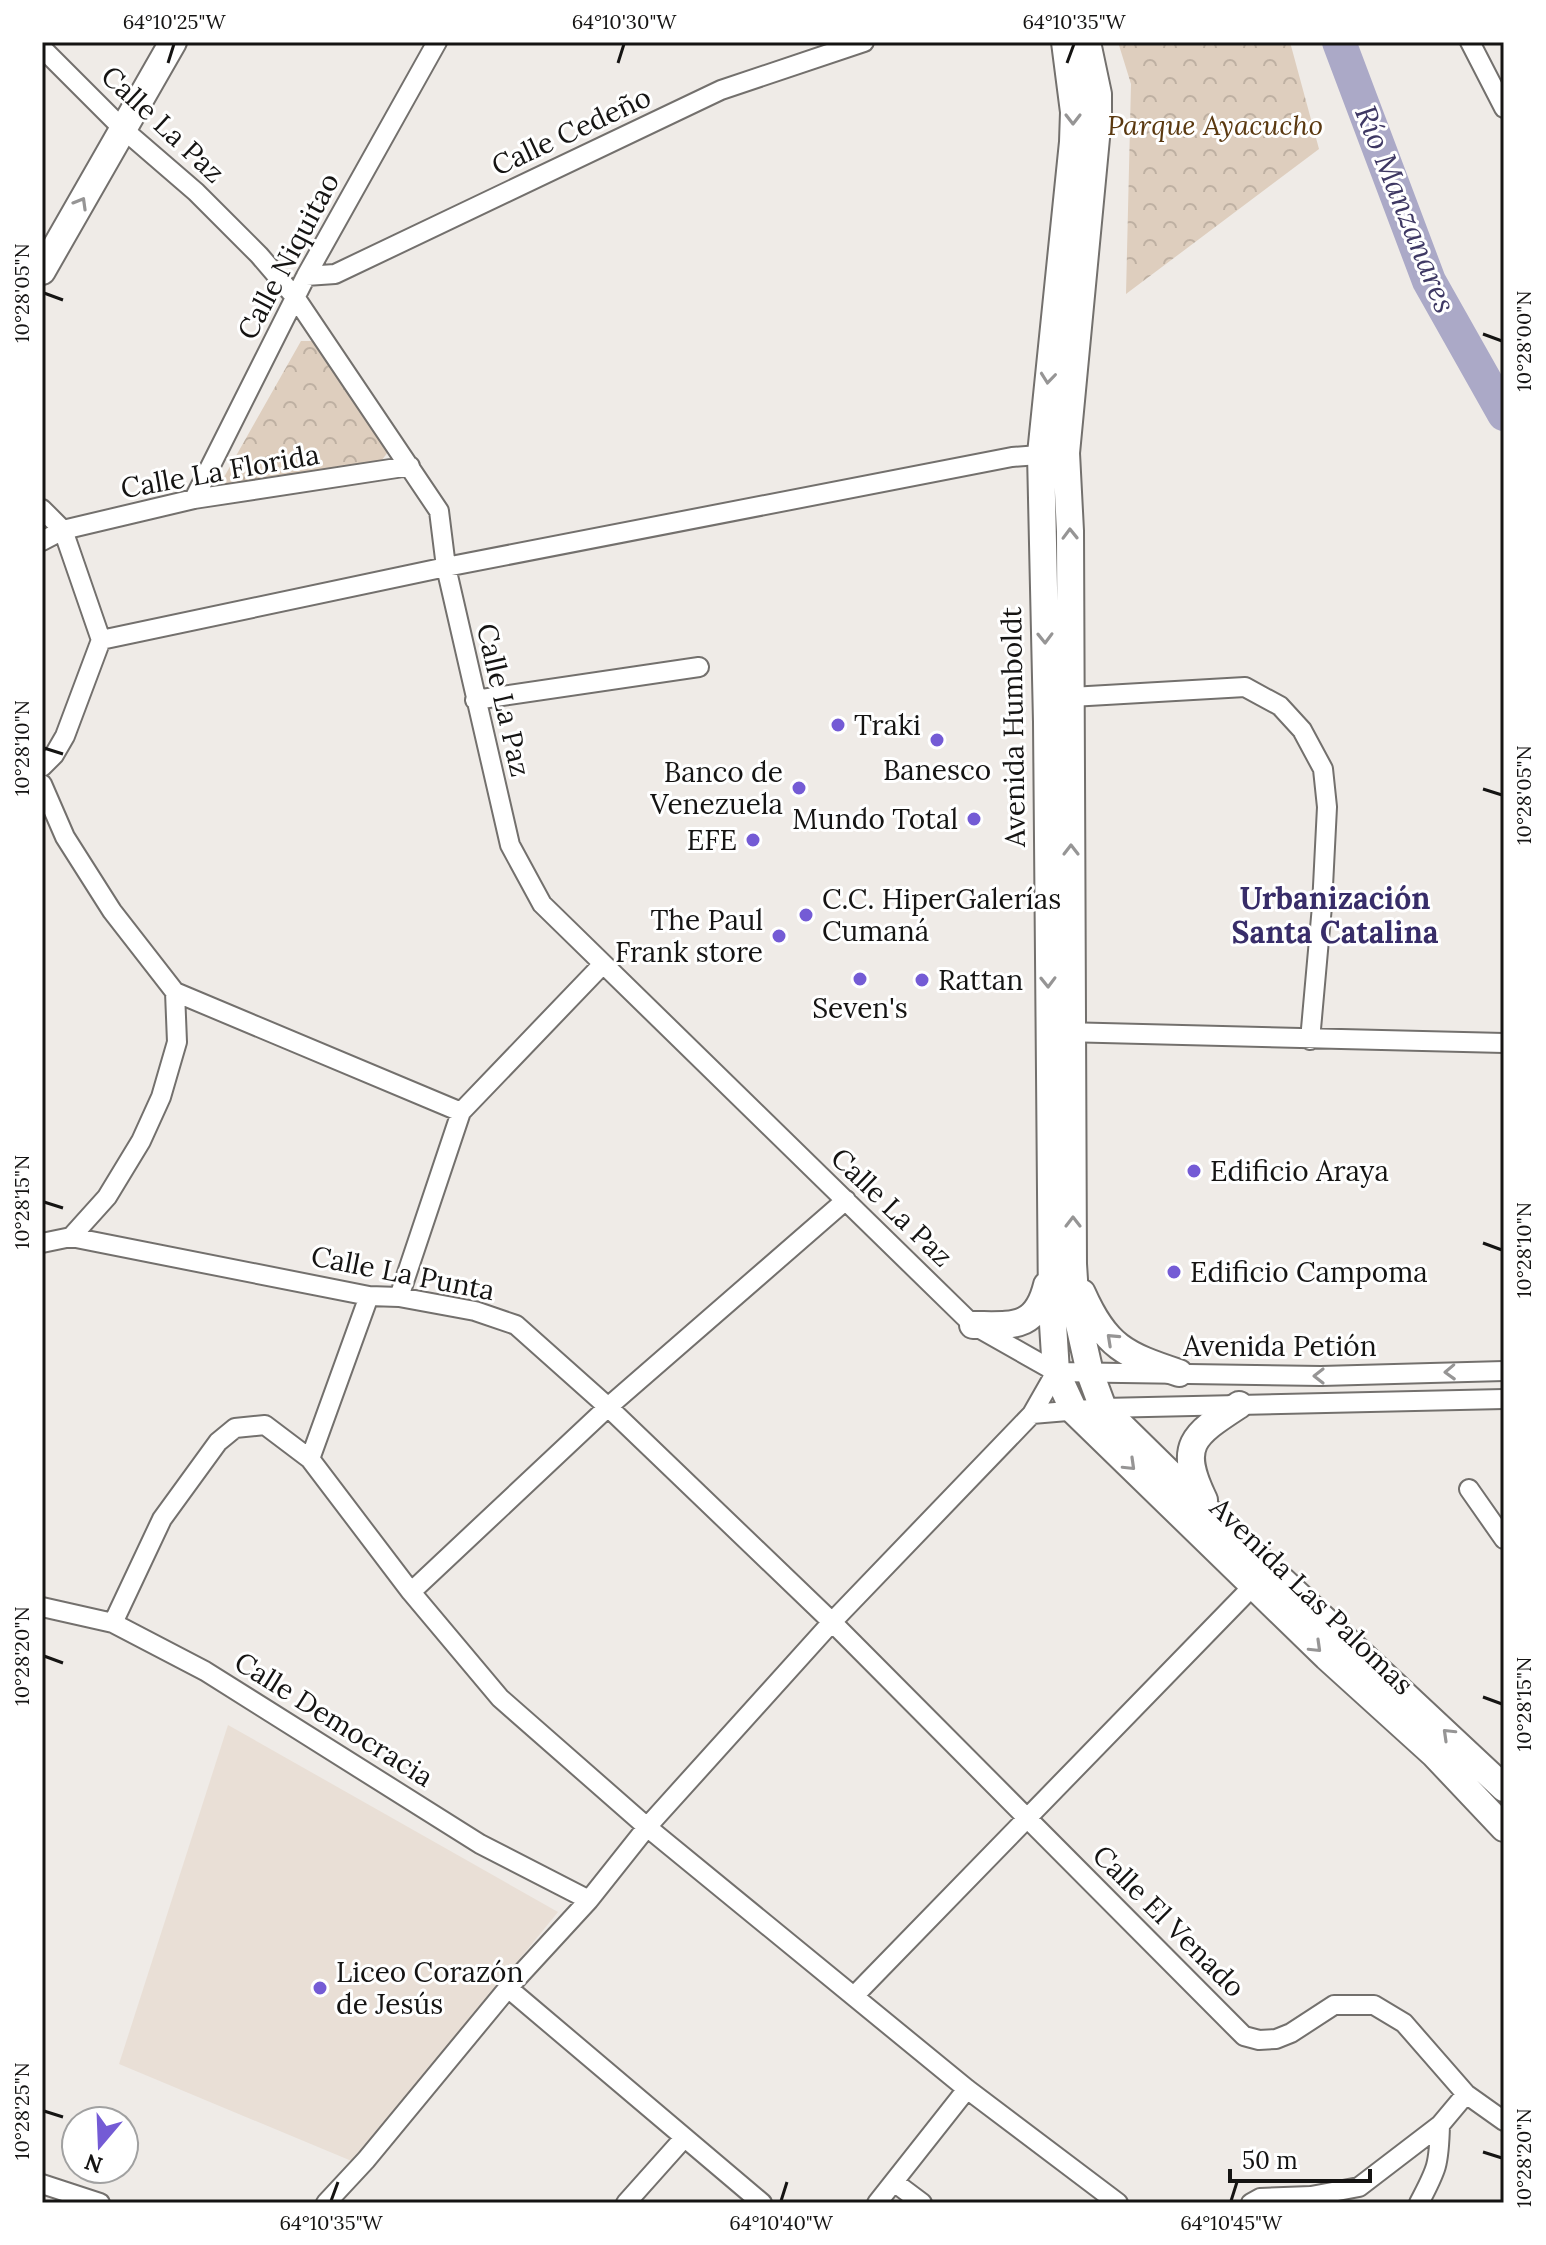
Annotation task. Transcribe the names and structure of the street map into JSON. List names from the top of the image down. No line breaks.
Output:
{"streets":{"main road":["Avenida Humboldt","Avenida Las Palomas"],"street":["Calle La Paz","Calle Cedeño","Calle Niquitao","Calle La Florida","Calle La Punta","Avenida Petión","Calle Democracia","Calle El Venado"]},"crossings":[["Calle La Paz","Calle Niquitao"],["Calle La Paz","Calle La Florida"],["Calle La Paz","Avenida Humboldt"],["Calle La Paz","Avenida Petión"],["Calle Cedeño","Calle Niquitao"],["Calle Niquitao","Calle La Florida"],["Avenida Humboldt","Avenida Petión"],["Avenida Humboldt","Avenida Las Palomas"],["Calle La Punta","Calle El Venado"],["Avenida Petión","Avenida Las Palomas"]],"districts":["Urbanización Santa Catalina"],"water":["Río Manzanares"],"parks":["Parque Ayacucho"],"places":["Traki","Banesco","Banco de Venezuela","Mundo Total","EFE","C.C. HiperGalerías Cumaná","The Paul Frank store","Seven's","Rattan","Edificio Araya","Edificio Campoma","Liceo Corazón de Jesús"],"scale_bar":"50 m","north":"bottom","coordinates":["64°10'25\"W","64°10'30\"W","64°10'35\"W","10°28'05\"N","10°28'00\"N","10°28'10\"N","10°28'15\"N","10°28'20\"N","10°28'25\"N","64°10'40\"W","64°10'45\"W"]}
